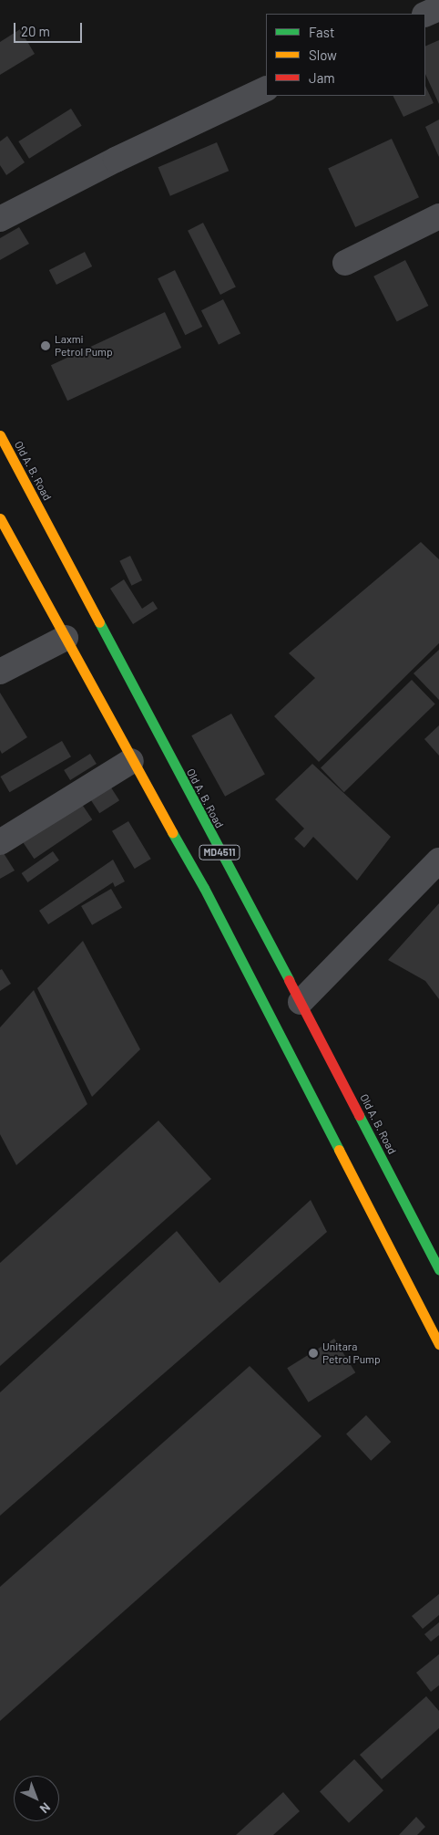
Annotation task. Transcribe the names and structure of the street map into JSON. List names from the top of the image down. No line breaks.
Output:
{"streets":{"main road":["Old A. B. Road","MD4511"]},"places":["Laxmi Petrol Pump","Unitara Petrol Pump"],"legend":["Fast","Slow","Jam"],"scale_bar":"20 m","north":"bottom right"}
